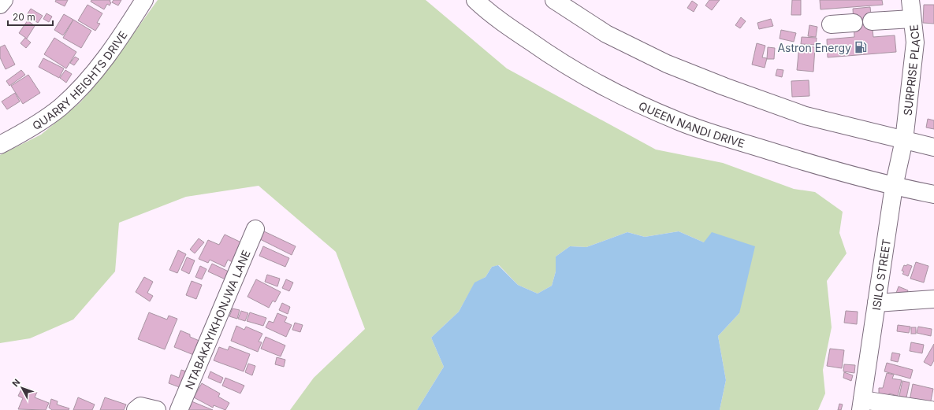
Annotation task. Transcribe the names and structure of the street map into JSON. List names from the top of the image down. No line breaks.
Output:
{"streets":{"main road":["SURPRISE PLACE","QUARRY HEIGHTS DRIVE","QUEEN NANDI DRIVE","ISILO STREET","NTABAKAYIKHONJWA LANE"]},"crossings":[["SURPRISE PLACE","ISILO STREET"],["QUEEN NANDI DRIVE","ISILO STREET"]],"places":{"fuel station":["Astron Energy"]},"scale_bar":"20 m","north":"top left"}
